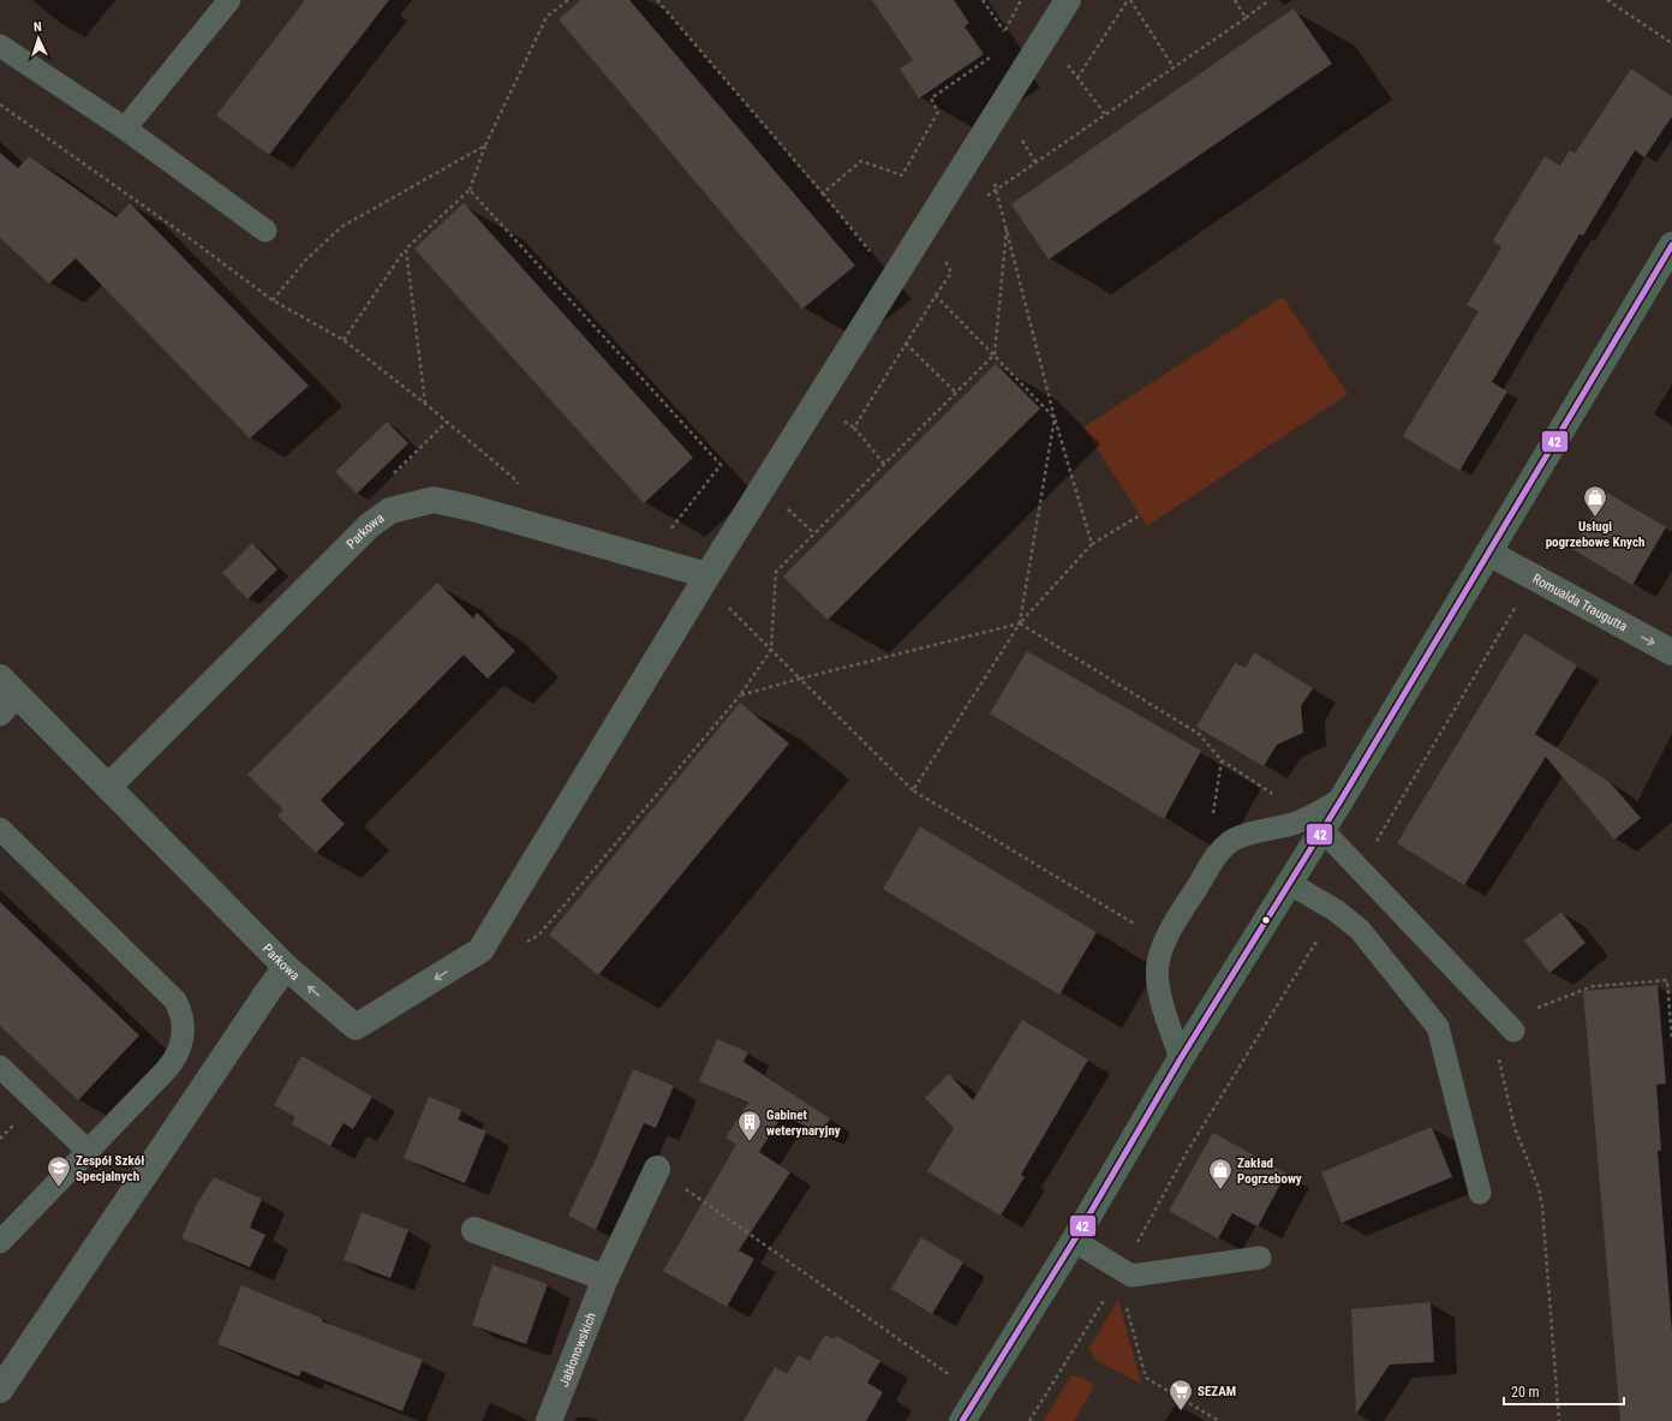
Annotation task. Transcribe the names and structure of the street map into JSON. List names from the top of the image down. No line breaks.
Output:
{"streets":{"street":["Parkowa","Romualda Traugutta","Jabłonowskich"]},"one_way":["Romualda Traugutta"],"places":{"shop":["Usługi pogrzebowe Knych","Zakład Pogrzebowy"],"building":["Gabinet weterynaryjny"],"school or university":["Zespół Szkół Specjalnych"],"supermarket":["SEZAM"]},"lines":["transit line 42"],"scale_bar":"20 m","north":"top"}
